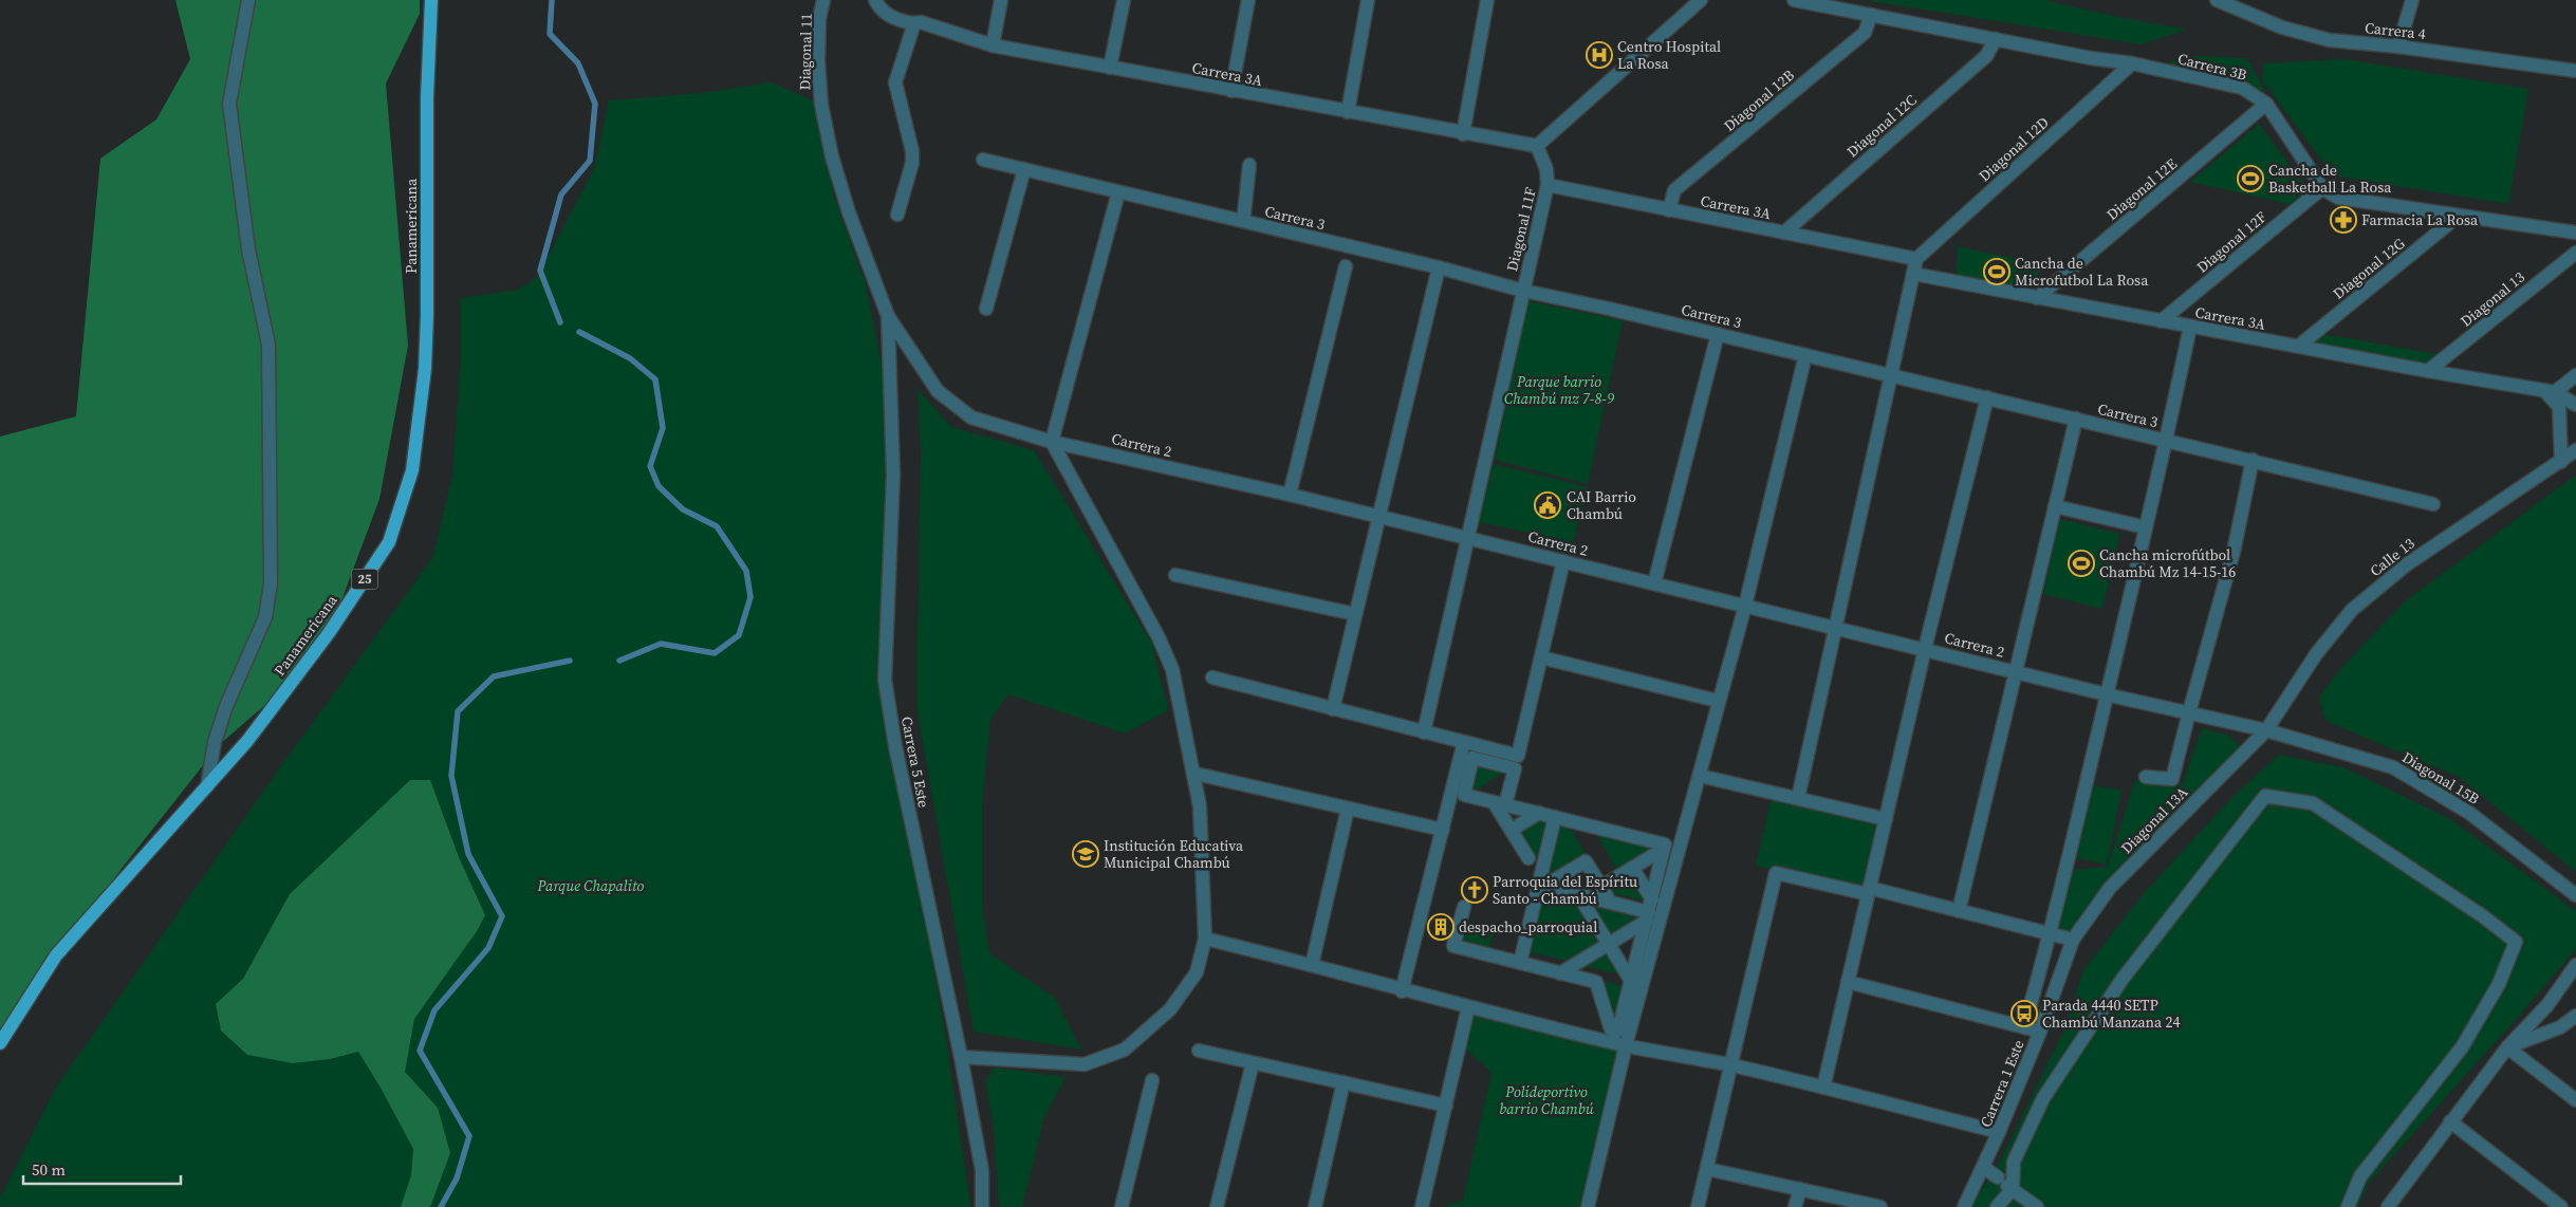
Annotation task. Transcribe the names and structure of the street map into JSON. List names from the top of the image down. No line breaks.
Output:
{"streets":{"main road":["Panamericana","25"],"street":["Carrera 4","Diagonal 11","Carrera 3B","Carrera 3A","Diagonal 12B","Diagonal 12C","Diagonal 12D","Diagonal 12E","Carrera 3","Diagonal 11F","Diagonal 12F","Diagonal 12G","Diagonal 13","Carrera 2","Calle 13","Carrera 5 Este","Diagonal 15B","Diagonal 13A","Carrera 1 Este"]},"crossings":[["Diagonal 11","Carrera 2"],["Diagonal 11","Carrera 5 Este"],["Carrera 3B","Diagonal 12B"],["Carrera 3B","Diagonal 12C"],["Carrera 3B","Diagonal 12D"],["Carrera 3B","Diagonal 12E"],["Carrera 3B","Diagonal 12F"],["Carrera 3A","Diagonal 12B"],["Carrera 3A","Diagonal 12C"],["Carrera 3A","Diagonal 12D"],["Carrera 3A","Diagonal 12E"],["Carrera 3A","Diagonal 11F"],["Carrera 3A","Diagonal 12F"],["Carrera 3A","Diagonal 12G"],["Carrera 3A","Diagonal 13"],["Carrera 3","Diagonal 11F"],["Diagonal 11F","Carrera 2"],["Carrera 2","Calle 13"],["Carrera 2","Carrera 5 Este"],["Carrera 2","Diagonal 15B"],["Carrera 2","Diagonal 13A"],["Calle 13","Diagonal 15B"],["Calle 13","Diagonal 13A"],["Diagonal 15B","Diagonal 13A"],["Diagonal 13A","Carrera 1 Este"]],"parks":["Parque barrio Chambú mz 7-8-9","Parque Chapalito","Polideportivo barrio Chambú"],"places":{"hospital":["Centro Hospital La Rosa"],"sports":["Cancha de Basketball La Rosa","Cancha de Microfutbol La Rosa","Cancha microfútbol Chambú Mz 14-15-16"],"pharmacy":["Farmacia La Rosa"],"public building":["CAI Barrio Chambú"],"school or university":["Institución Educativa Municipal Chambú"],"church":["Parroquia del Espíritu Santo - Chambú"],"building":["despacho_parroquial"],"bus stop":["Parada 4440 SETP Chambú Manzana 24"]},"scale_bar":"50 m"}
